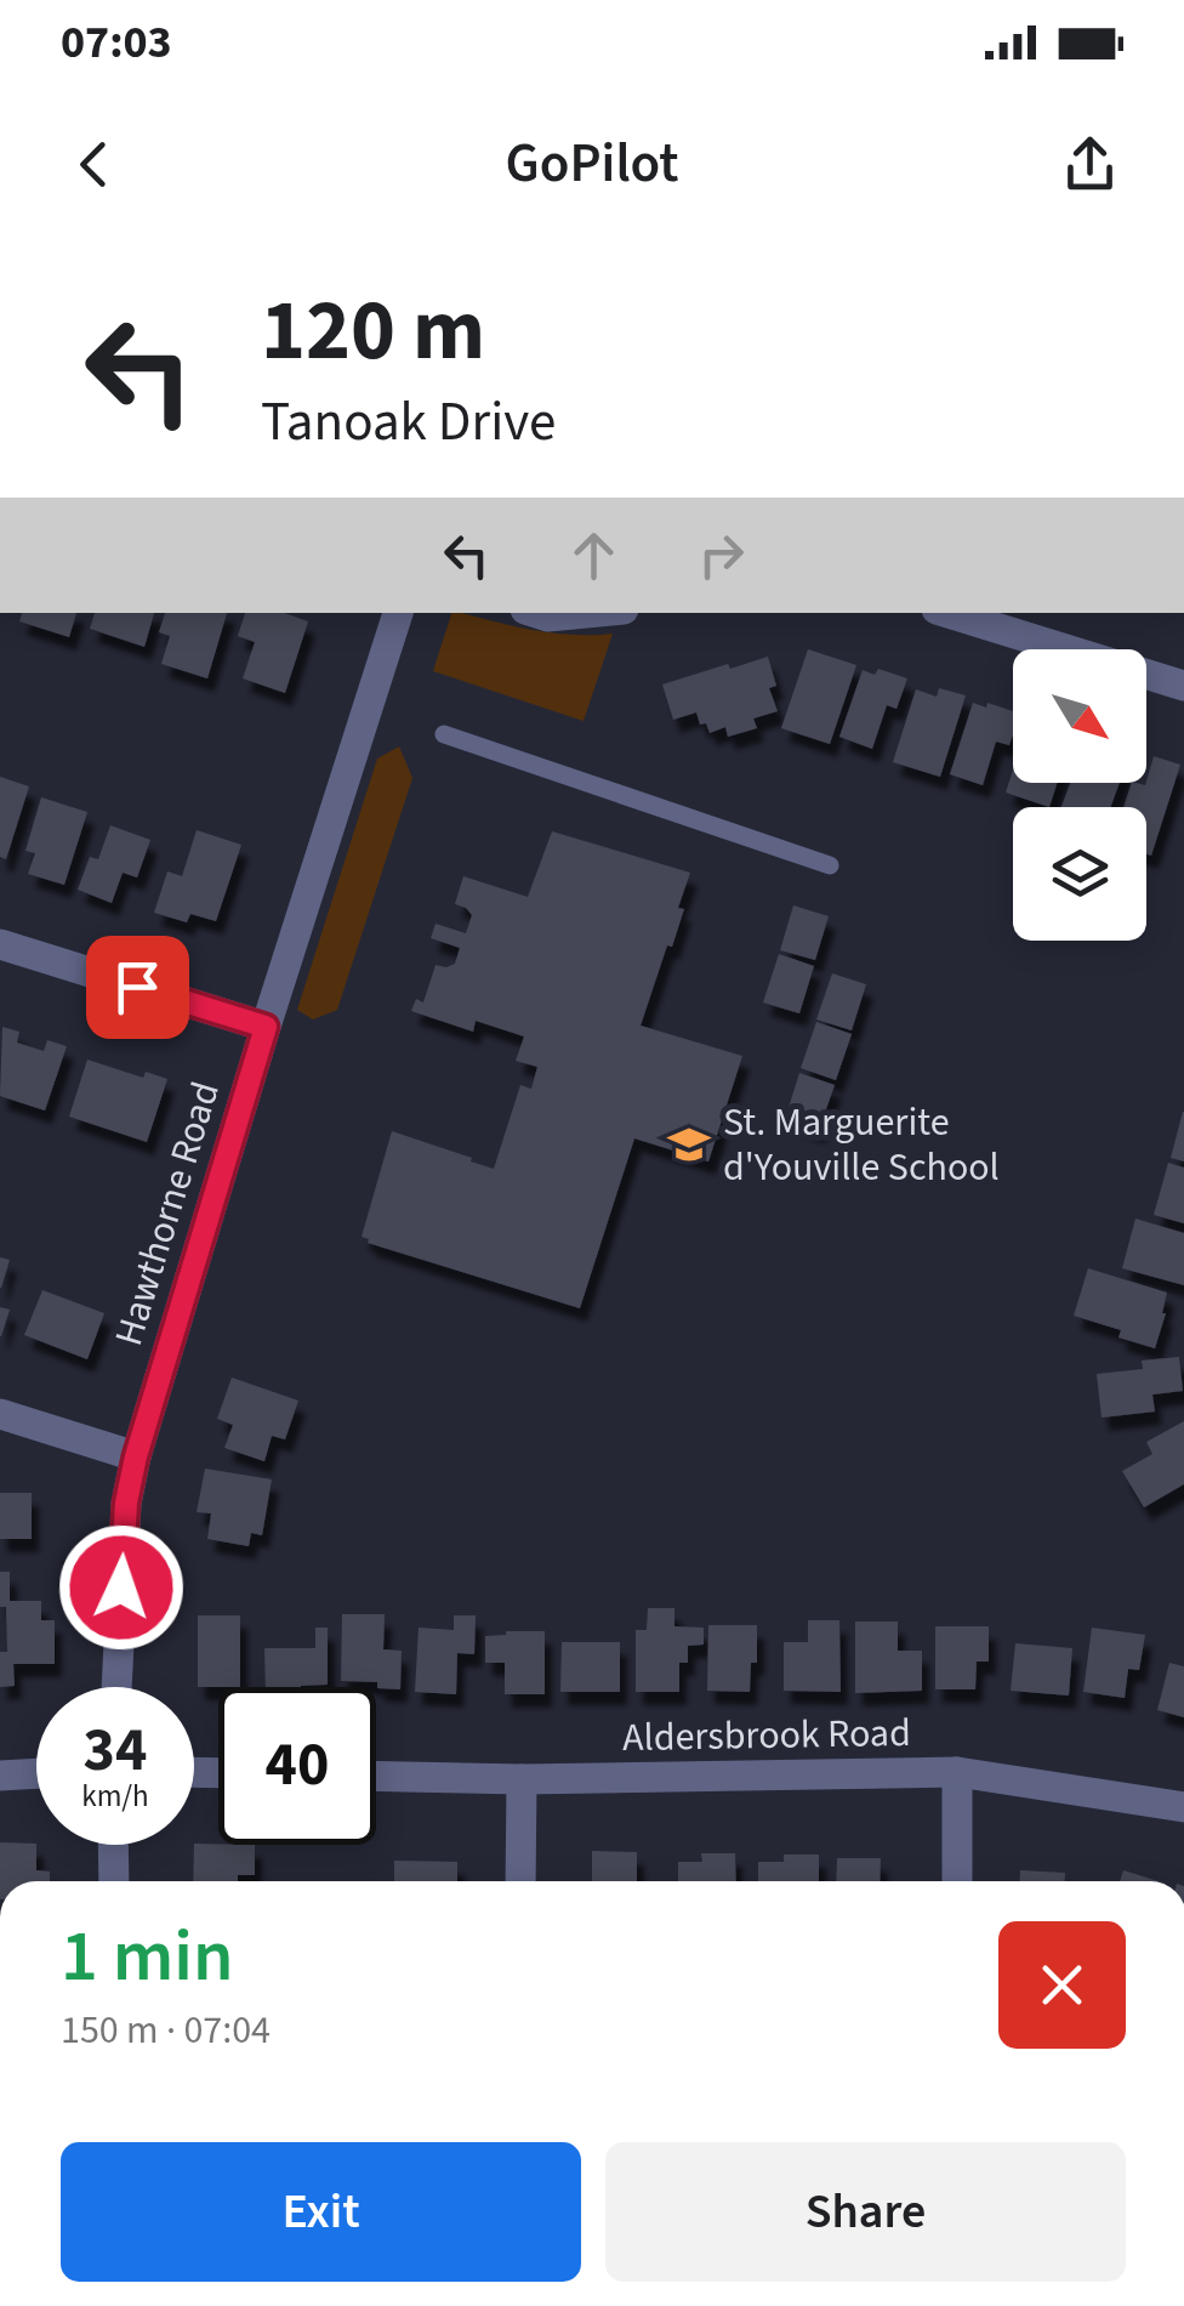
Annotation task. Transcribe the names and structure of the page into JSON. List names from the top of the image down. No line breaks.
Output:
{"streets":{"street":["Hawthorne Road","Aldersbrook Road"]},"places":{"school or university":["St. Marguerite d'Youville School"]},"north":"bottom right","page":{"status":"07:03","header":"GoPilot","turn":["120 m","Tanoak Drive"],"speed":"34 km/h","limit":"40","heading":["1 min","150 m · 07:04"],"buttons":["Exit","Share"]}}
